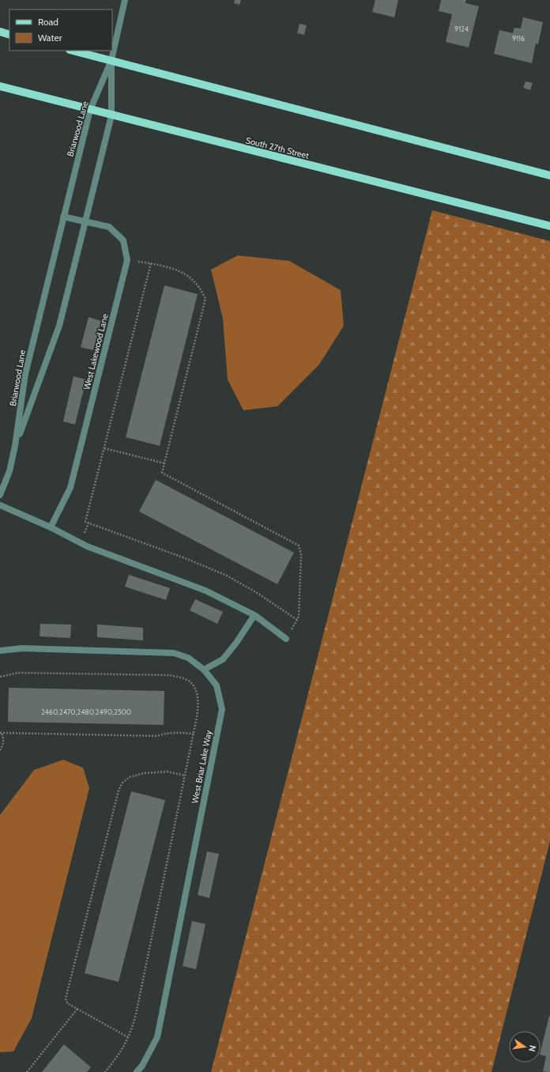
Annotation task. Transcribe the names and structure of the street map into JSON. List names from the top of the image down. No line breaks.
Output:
{"streets":{"main road":["South 27th Street"],"street":["Briarwood Lane","West Lakewood Lane","West Briar Lake Way"]},"crossings":[["Briarwood Lane","South 27th Street"],["Briarwood Lane","West Lakewood Lane"]],"house_numbers":["9124","9116","2460,2470,2480,2490,2500"],"legend":["Road","Water"],"north":"right"}
